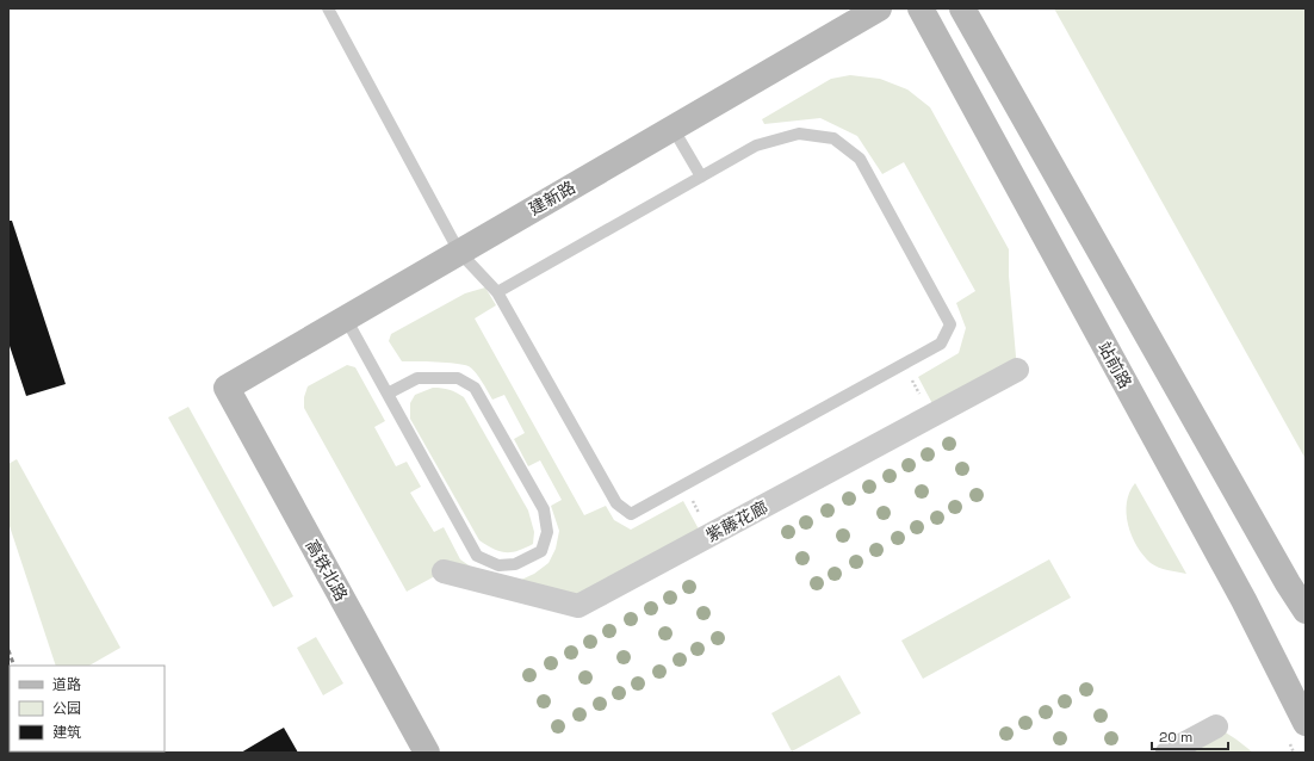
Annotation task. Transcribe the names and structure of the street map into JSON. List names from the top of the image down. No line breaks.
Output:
{"streets":{"main road":["建新路","站前路","高铁北路"],"street":["紫藤花廊"]},"crossings":[["建新路","高铁北路"]],"legend":["道路","公园","建筑"],"scale_bar":"20 m"}
